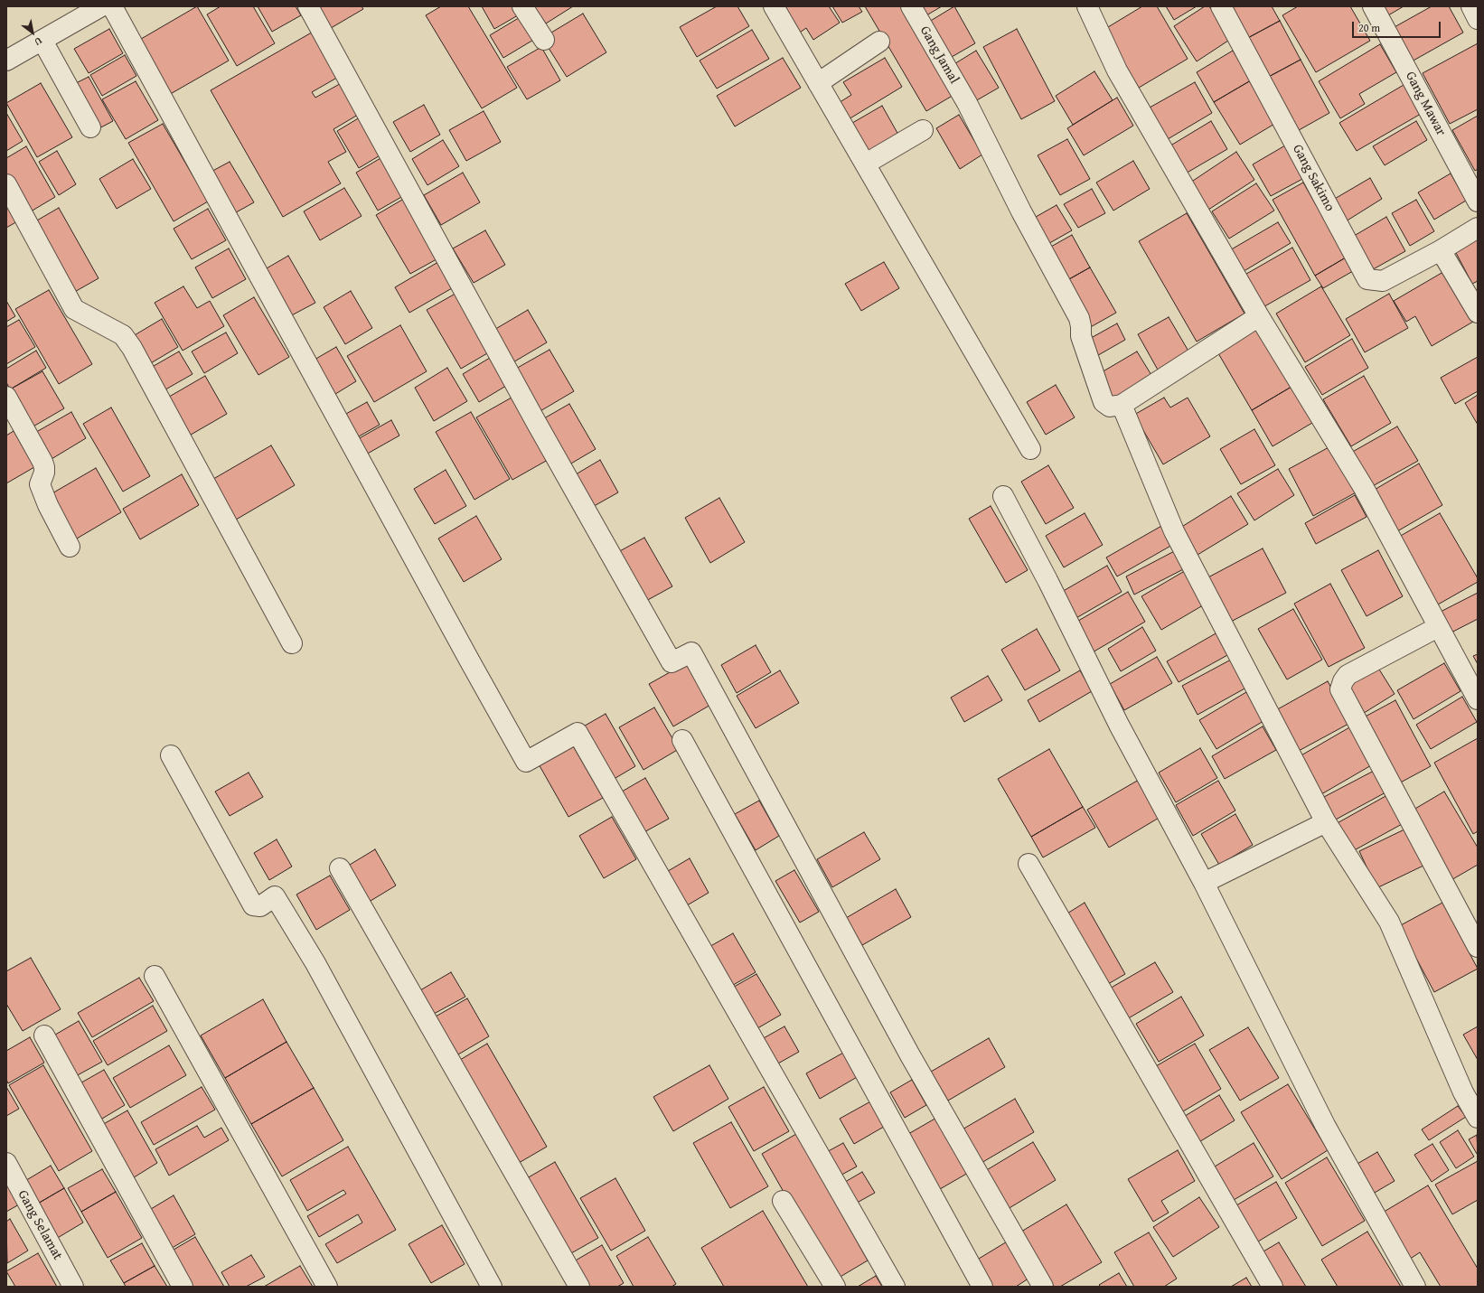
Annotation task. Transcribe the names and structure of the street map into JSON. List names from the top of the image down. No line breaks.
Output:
{"streets":{"street":["Gang Jamal","Gang Mawar","Gang Sakimo","Gang Selamat"]},"scale_bar":"20 m","north":"bottom right"}
